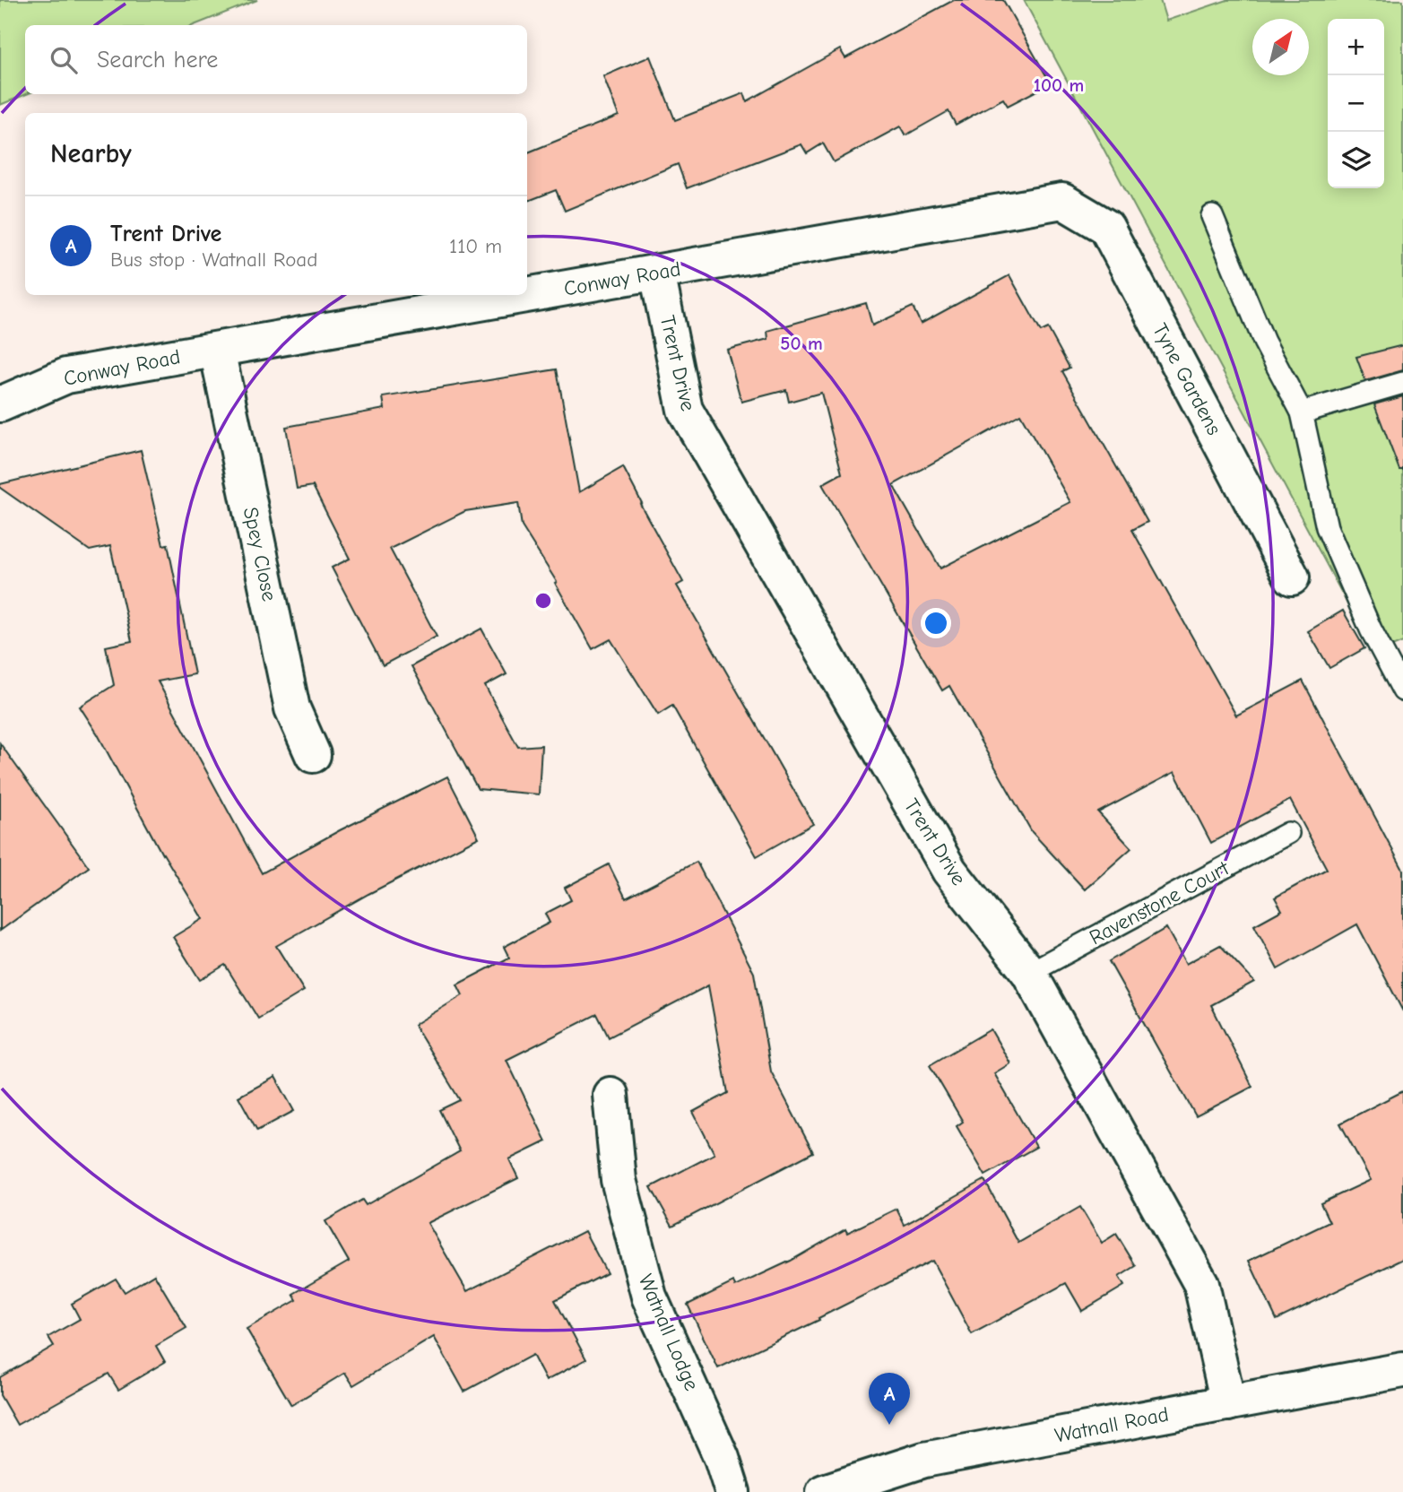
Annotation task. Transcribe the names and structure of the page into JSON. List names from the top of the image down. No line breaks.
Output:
{"streets":{"street":["Conway Road","Trent Drive","Tyne Gardens","Spey Close","Watnall Lodge","Watnall Road"],"lane":["Ravenstone Court"]},"crossings":[["Conway Road","Trent Drive"],["Conway Road","Tyne Gardens"],["Conway Road","Spey Close"],["Trent Drive","Ravenstone Court"],["Trent Drive","Watnall Road"]],"north":"top right","page":{"map_buttons":["+","−"],"search":"Search here","heading":"Nearby","list":[{"mark":"A","name":"Trent Drive","note":"Bus stop · Watnall Road","value":"110 m"}],"pins":"A"},"rings":["100 m","50 m"]}
